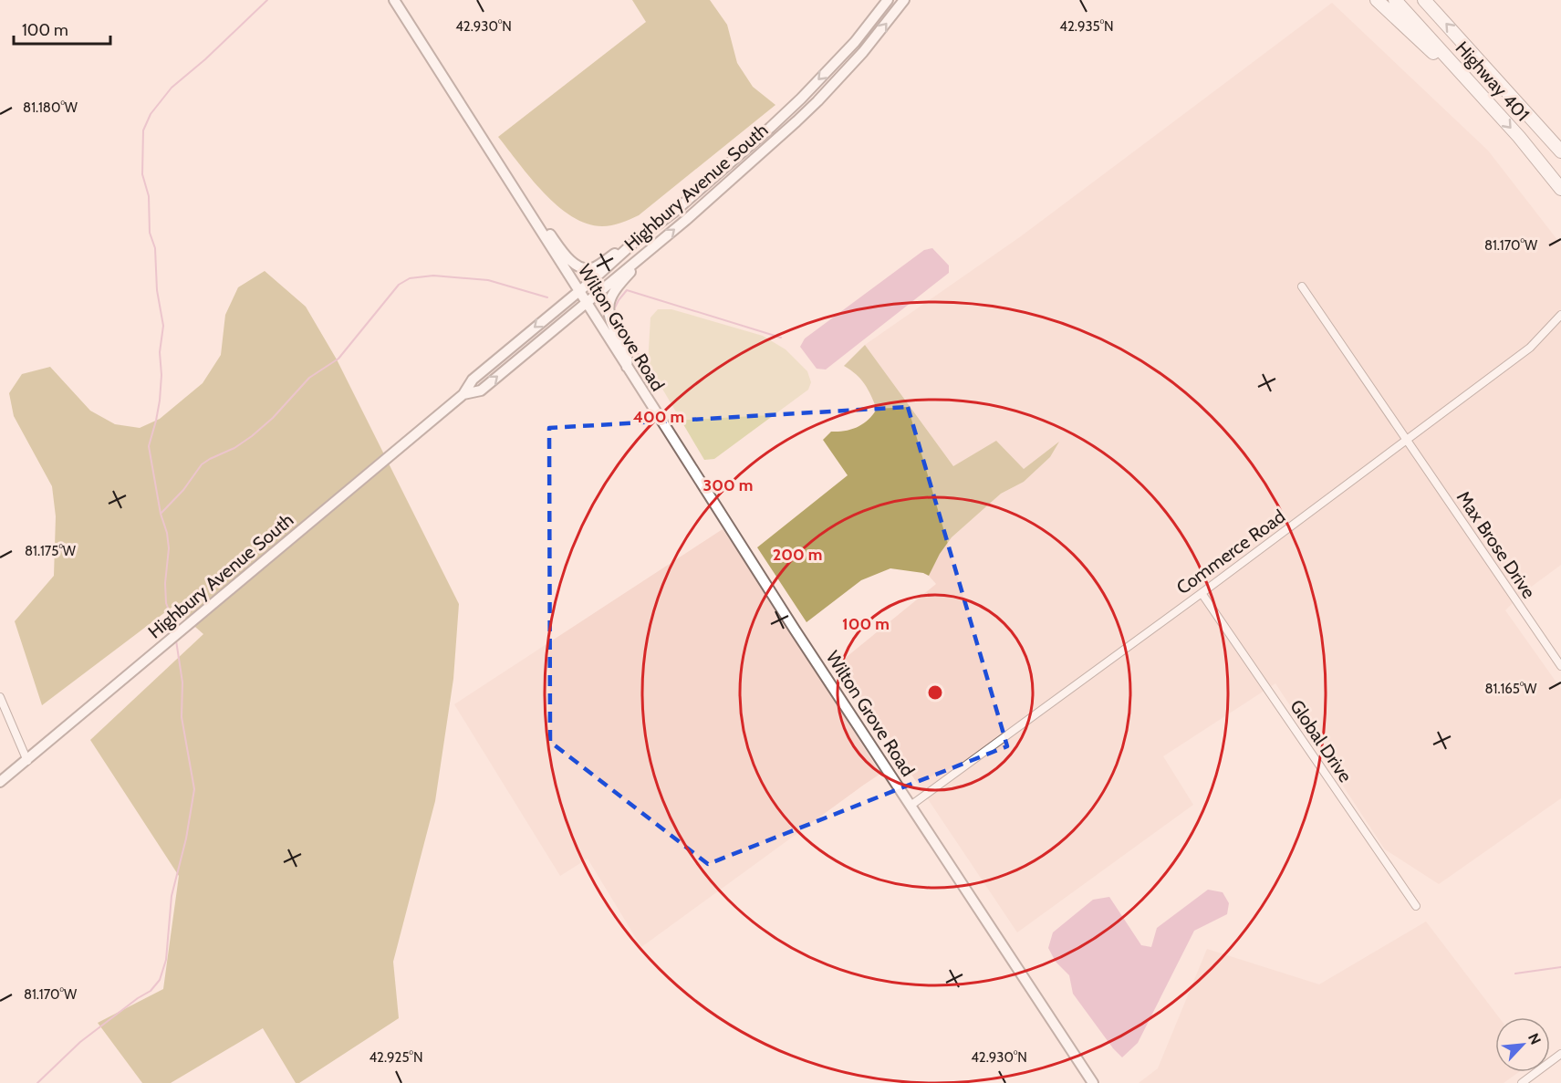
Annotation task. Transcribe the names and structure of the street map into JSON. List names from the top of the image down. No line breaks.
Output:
{"streets":{"highway":["Highway 401"],"main road":["Highbury Avenue South","Wilton Grove Road"],"street":["Max Brose Drive","Commerce Road","Global Drive"]},"crossings":[["Highbury Avenue South","Wilton Grove Road"],["Wilton Grove Road","Commerce Road"],["Max Brose Drive","Commerce Road"],["Commerce Road","Global Drive"]],"scale_bar":"100 m","north":"top right","coordinates":["42.930°N","42.935°N","81.180°W","81.170°W","81.175°W","81.165°W","42.925°N"],"rings":["400 m","300 m","200 m","100 m"]}
